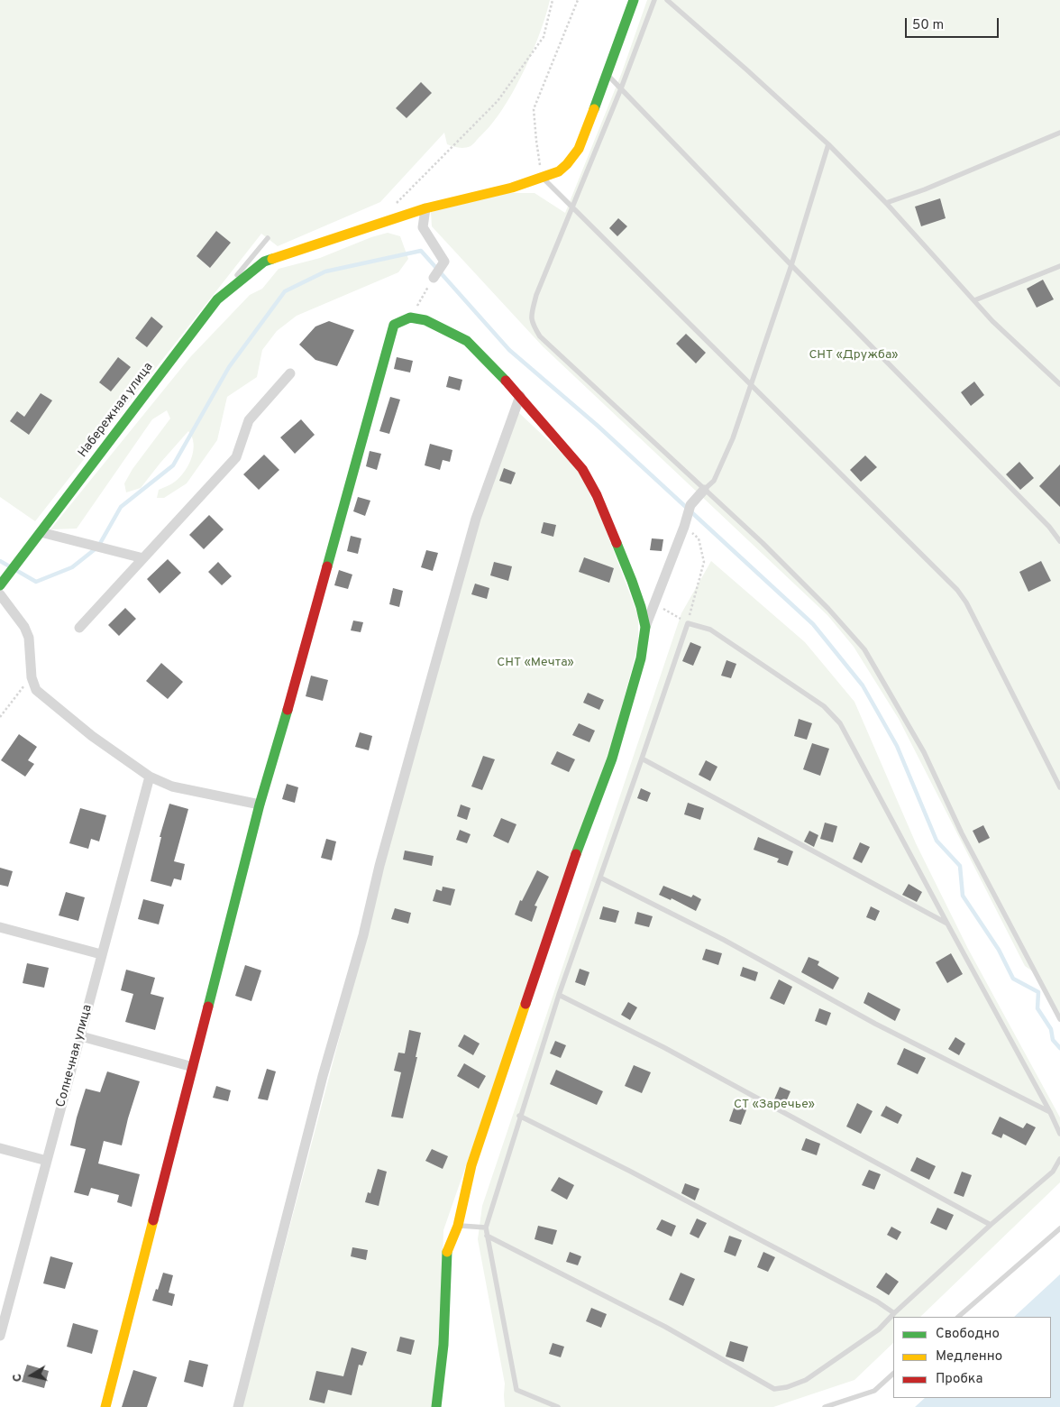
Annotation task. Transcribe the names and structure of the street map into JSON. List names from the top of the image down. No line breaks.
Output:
{"streets":{"street":["Набережная улица","Солнечная улица"]},"parks":["СНТ «Дружба»","СНТ «Мечта»","СТ «Заречье»"],"legend":["Свободно","Медленно","Пробка"],"scale_bar":"50 m","north":"left"}
